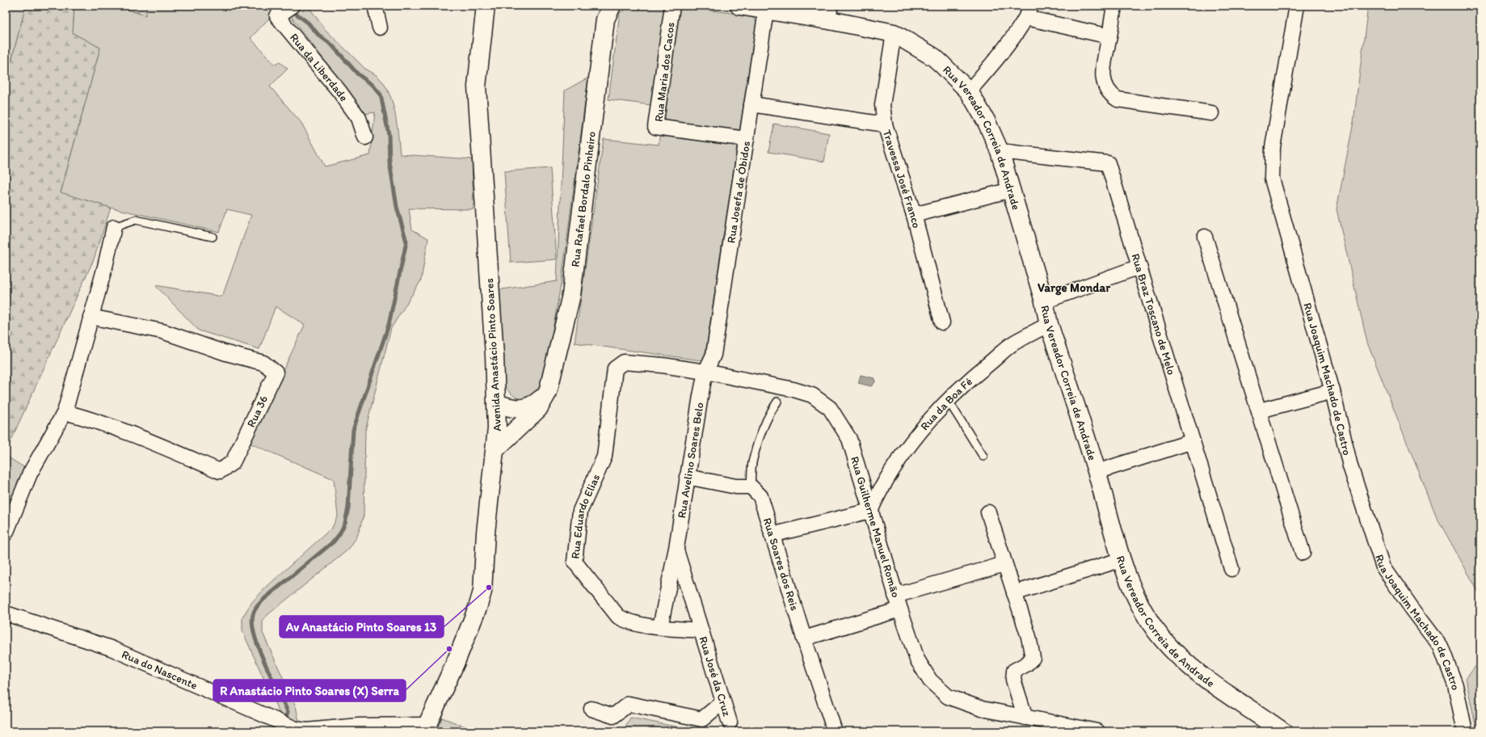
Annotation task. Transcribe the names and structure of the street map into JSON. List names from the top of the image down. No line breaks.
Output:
{"streets":{"street":["Rua da Liberdade","Rua Maria dos Cacos","Rua Vereador Correia de Andrade","Travessa José Franco","Rua Josefa de Óbidos","Rua Rafael Bordalo Pinheiro","Rua Braz Toscano de Melo","Avenida Anastácio Pinto Soares","Rua Joaquim Machado de Castro","Rua da Boa Fé","Rua 36","Rua Avelino Soares Belo","Rua Eduardo Elias","Rua Guilherme Manuel Romão","Rua Soares dos Reis","Rua do Nascente","Rua José da Cruz"]},"crossings":[["Rua Maria dos Cacos","Rua Josefa de Óbidos"],["Rua Vereador Correia de Andrade","Travessa José Franco"],["Rua Vereador Correia de Andrade","Rua Josefa de Óbidos"],["Rua Vereador Correia de Andrade","Rua Braz Toscano de Melo"],["Rua Vereador Correia de Andrade","Rua da Boa Fé"],["Rua Josefa de Óbidos","Rua Avelino Soares Belo"],["Rua Josefa de Óbidos","Rua Guilherme Manuel Romão"],["Rua Rafael Bordalo Pinheiro","Avenida Anastácio Pinto Soares"],["Avenida Anastácio Pinto Soares","Rua do Nascente"],["Rua da Boa Fé","Rua Guilherme Manuel Romão"],["Rua Avelino Soares Belo","Rua Eduardo Elias"],["Rua Avelino Soares Belo","Rua Guilherme Manuel Romão"],["Rua Avelino Soares Belo","Rua José da Cruz"],["Rua Eduardo Elias","Rua Guilherme Manuel Romão"],["Rua Eduardo Elias","Rua José da Cruz"]],"districts":["Varge Mondar"],"places":["Av Anastácio Pinto Soares 13","R Anastácio Pinto Soares (X) Serra"]}
